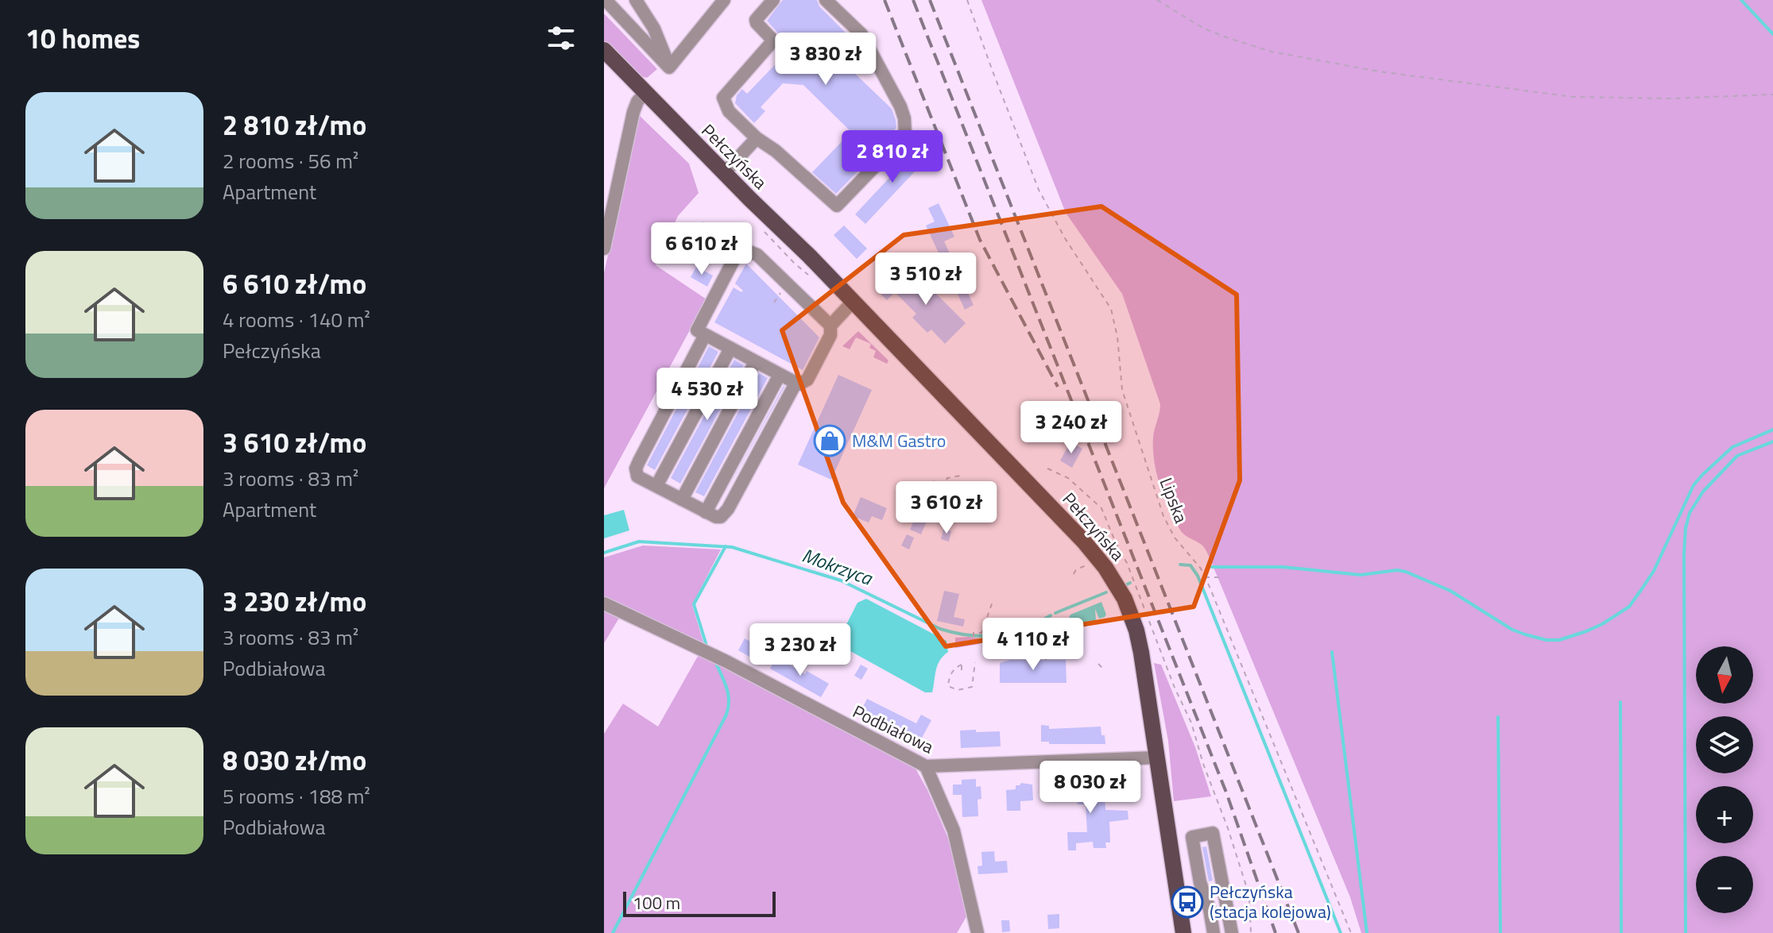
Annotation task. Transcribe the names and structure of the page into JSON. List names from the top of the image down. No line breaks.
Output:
{"streets":{"main road":["Pełczyńska"],"street":["Podbiałowa"],"path":["Lipska"]},"crossings":[["Pełczyńska","Podbiałowa"]],"water":["Mokrzyca"],"places":{"shop":["M&M Gastro"],"bus stop":["Pełczyńska (stacja kolejowa)"]},"scale_bar":"100 m","north":"bottom","page":{"heading":"10 homes","price":["3 830 zł","2 810 zł","6 610 zł","3 510 zł","4 530 zł","3 240 zł","3 610 zł","4 110 zł","3 230 zł","8 030 zł"],"list":[{"name":"2 810 zł/mo","note":"2 rooms · 56 m² · Apartment"},{"name":"6 610 zł/mo","note":"4 rooms · 140 m² · Pełczyńska"},{"name":"3 610 zł/mo","note":"3 rooms · 83 m² · Apartment"},{"name":"3 230 zł/mo","note":"3 rooms · 83 m² · Podbiałowa"},{"name":"8 030 zł/mo","note":"5 rooms · 188 m² · Podbiałowa"}],"map_buttons":["+","−"],"scale":"100 m"}}
